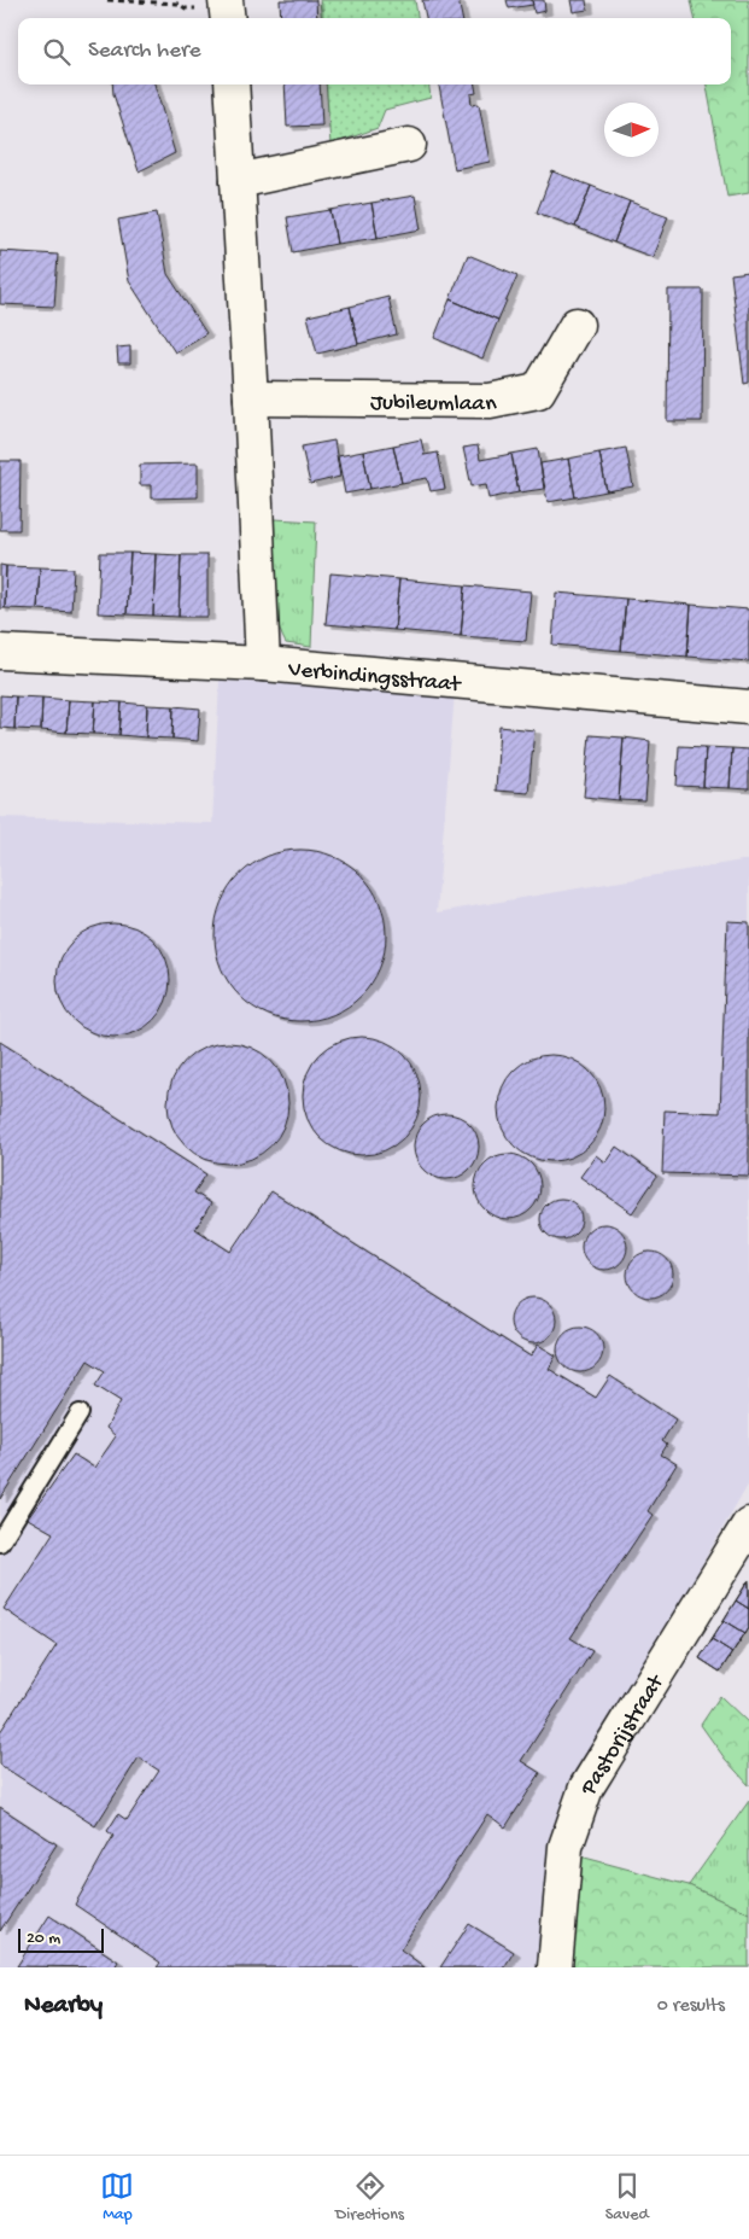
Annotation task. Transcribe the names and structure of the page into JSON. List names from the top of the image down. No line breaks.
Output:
{"streets":{"street":["Jubileumlaan","Verbindingsstraat","Pastorijstraat"]},"scale_bar":"20 m","north":"right","page":{"search":"Search here","scale":"20 m","heading":["Nearby","0 results"],"nav":["Map","Directions","Saved"]}}
